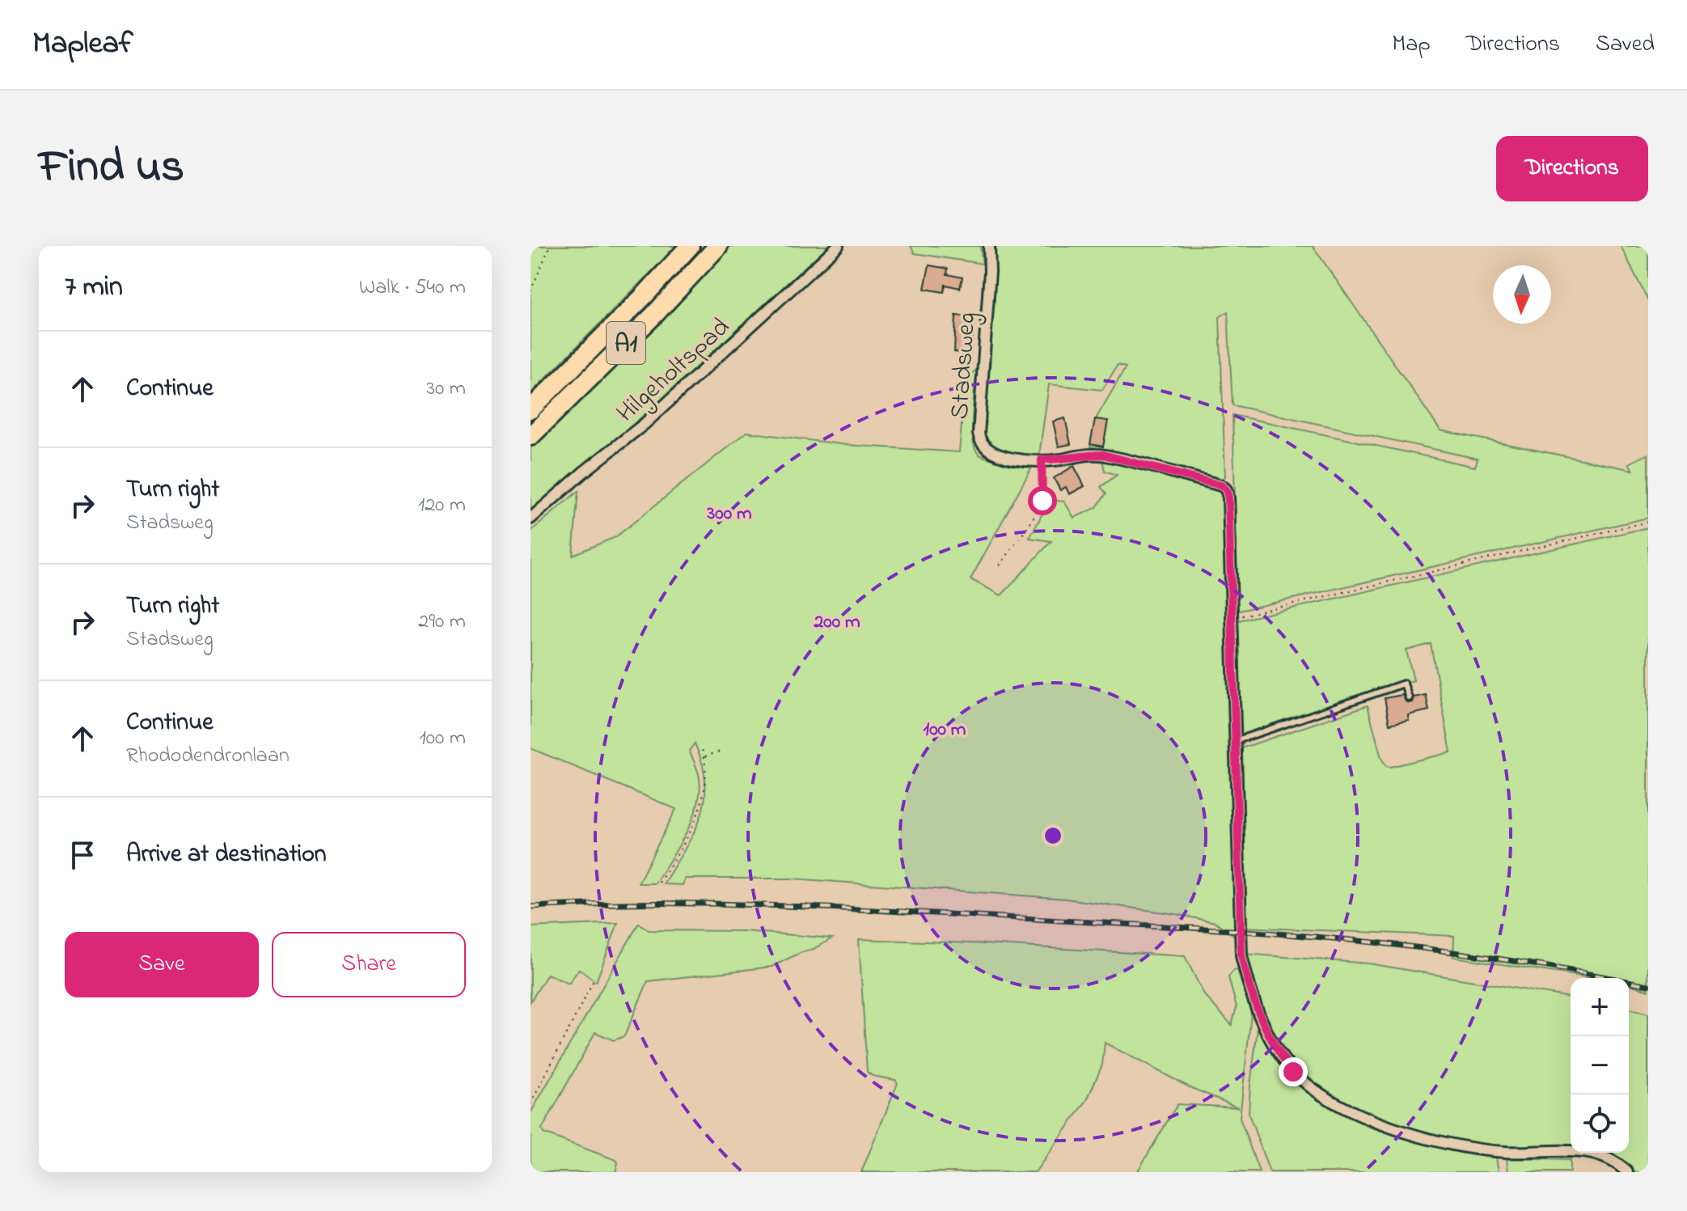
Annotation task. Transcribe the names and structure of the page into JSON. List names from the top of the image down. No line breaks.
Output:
{"streets":{"highway":["A1"],"street":["Stadsweg","Hilgeholtspad"]},"north":"bottom","page":{"header":"Mapleaf","nav":["Map","Directions","Saved"],"title":"Find us","buttons":["Directions",["Save","Share"]],"heading":["7 min","Walk · 540 m"],"list":[["Continue","30 m"],["Turn right","Stadsweg","120 m"],["Turn right","Stadsweg","290 m"],["Continue","Rhododendronlaan","100 m"],"Arrive at destination"],"map_buttons":["+","−"]},"rings":["300 m","200 m","100 m"]}
